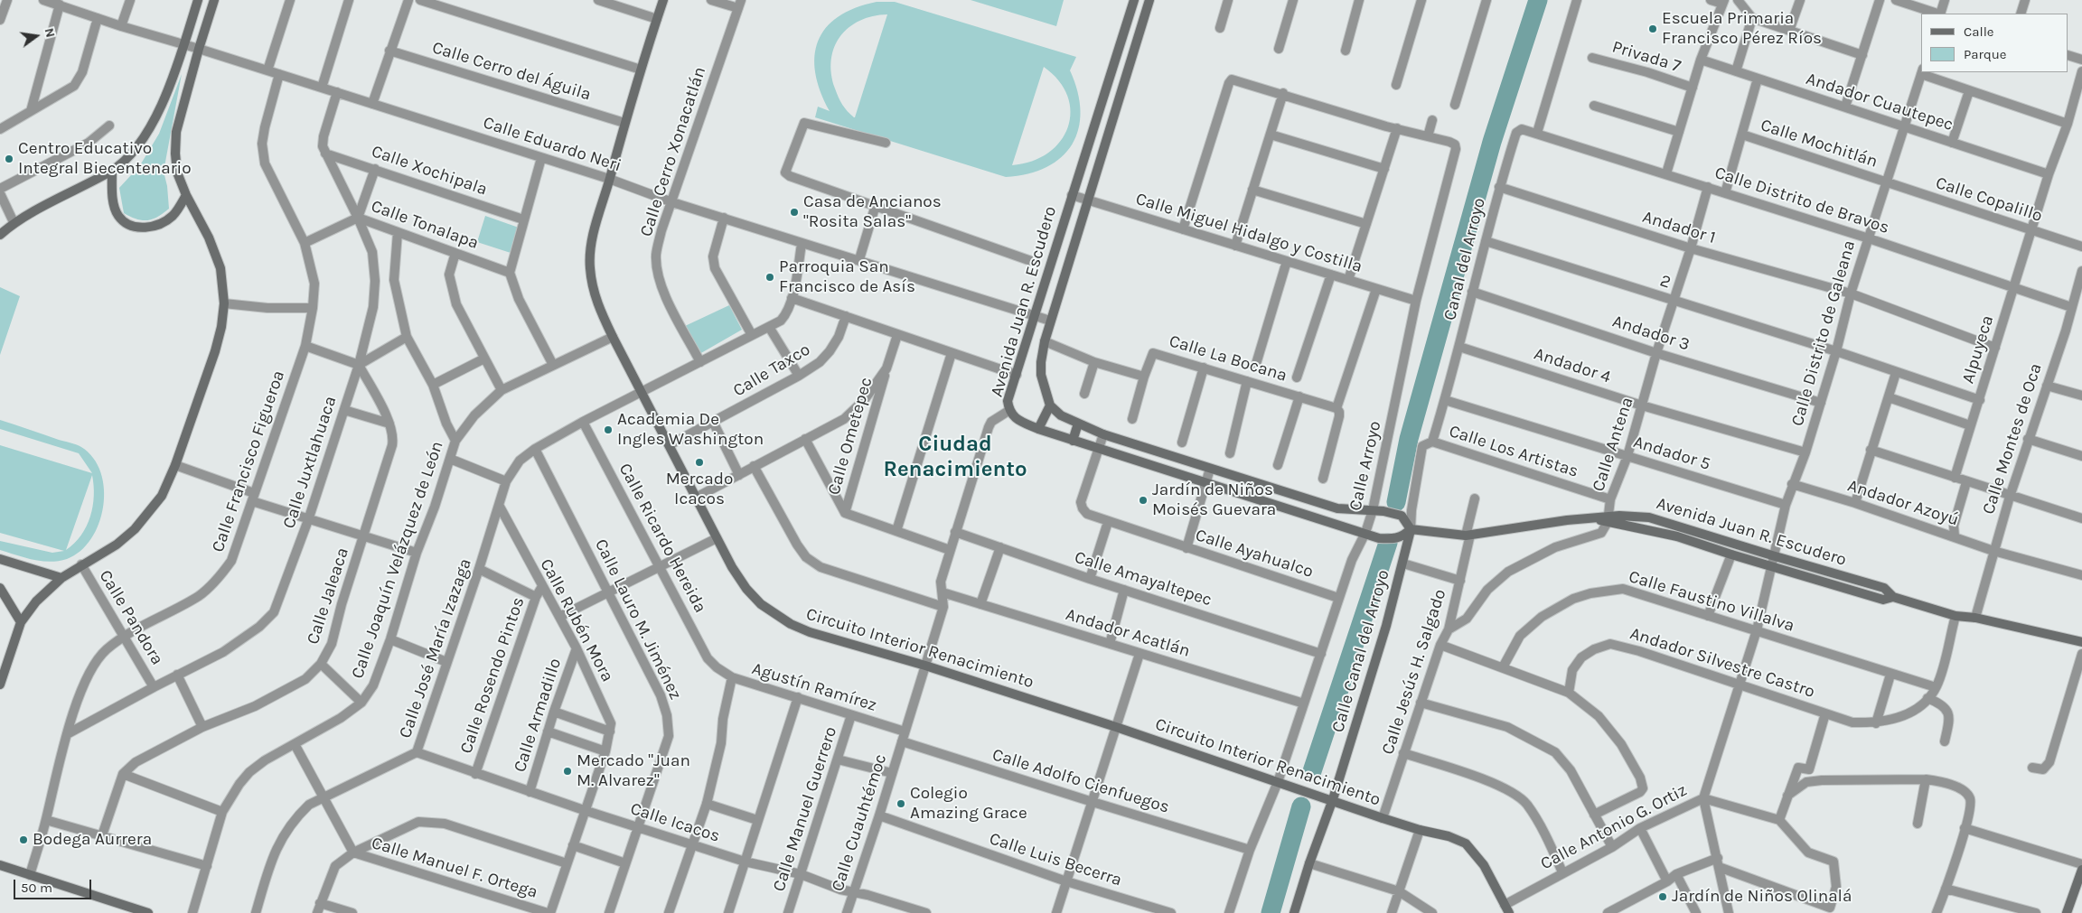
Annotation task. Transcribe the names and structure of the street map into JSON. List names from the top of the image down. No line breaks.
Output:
{"streets":{"main road":["Avenida Juan R. Escudero","Circuito Interior Renacimiento","Calle Canal del Arroyo"],"street":["Privada 7","Calle Cerro del Águila","Andador Cuautepec","Calle Mochitlán","Calle Eduardo Neri","Calle Cerro Xonacatlán","Calle Xochipala","Calle Copalillo","Calle Distrito de Bravos","Calle Tonalapa","Andador 1","Calle Miguel Hidalgo y Costilla","Canal del Arroyo","2","Andador 3","Calle Distrito de Galeana","Alpuyeca","Calle La Bocana","Andador 4","Calle Taxco","Calle Ometepec","Calle Montes de Oca","Calle Antena","Calle Los Artistas","Andador 5","Calle Francisco Figueroa","Calle Juxtlahuaca","Calle Arroyo","Andador Azoyú","Calle Ricardo Hereida","Calle Ayahualco","Calle Joaquín Velázquez de León","Calle Amayaltepec","Calle Jaleaca","Calle Faustino Villalva","Calle Pandora","Calle Lauro M. Jiménez","Calle Rubén Mora","Andador Acatlán","Calle José María Izazaga","Andador Silvestre Castro","Calle Jesús H. Salgado","Calle Rosendo Pintos","Agustín Ramírez","Calle Armadillo","Calle Adolfo Cienfuegos","Calle Manuel Guerrero","Calle Icacos","Calle Cuauhtémoc","Calle Antonio G. Ortiz","Calle Luis Becerra","Calle Manuel F. Ortega"]},"crossings":[["Calle Cerro del Águila","Circuito Interior Renacimiento"],["Andador Cuautepec","Calle Distrito de Galeana"],["Andador Cuautepec","Alpuyeca"],["Calle Mochitlán","Calle Copalillo"],["Calle Mochitlán","Calle Distrito de Galeana"],["Calle Eduardo Neri","Calle Cerro Xonacatlán"],["Calle Eduardo Neri","Avenida Juan R. Escudero"],["Calle Eduardo Neri","Calle Francisco Figueroa"],["Calle Eduardo Neri","Calle Juxtlahuaca"],["Calle Eduardo Neri","Calle José María Izazaga"],["Calle Eduardo Neri","Circuito Interior Renacimiento"],["Calle Cerro Xonacatlán","Calle José María Izazaga"],["Calle Xochipala","Calle Juxtlahuaca"],["Calle Copalillo","Calle Distrito de Galeana"],["Calle Copalillo","Alpuyeca"],["Calle Distrito de Bravos","Canal del Arroyo"],["Calle Distrito de Bravos","Calle Distrito de Galeana"],["Calle Distrito de Bravos","Alpuyeca"],["Calle Distrito de Bravos","Calle Montes de Oca"],["Calle Distrito de Bravos","Calle Antena"],["Calle Tonalapa","Calle Francisco Figueroa"],["Calle Tonalapa","Calle Juxtlahuaca"],["Andador 1","Canal del Arroyo"],["Andador 1","Calle Distrito de Galeana"],["Andador 1","Alpuyeca"],["Andador 1","Calle Antena"],["Calle Miguel Hidalgo y Costilla","Avenida Juan R. Escudero"],["Calle Miguel Hidalgo y Costilla","Calle Arroyo"],["Canal del Arroyo","2"],["Canal del Arroyo","Andador 3"],["Canal del Arroyo","Andador 4"],["Canal del Arroyo","Andador 5"],["Canal del Arroyo","Calle Canal del Arroyo"],["2","Calle Distrito de Galeana"],["2","Alpuyeca"],["2","Calle Antena"],["Avenida Juan R. Escudero","Calle Distrito de Galeana"],["Avenida Juan R. Escudero","Calle Montes de Oca"],["Avenida Juan R. Escudero","Calle Antena"],["Avenida Juan R. Escudero","Calle Arroyo"],["Avenida Juan R. Escudero","Calle Ayahualco"],["Avenida Juan R. Escudero","Calle Canal del Arroyo"],["Avenida Juan R. Escudero","Andador Silvestre Castro"],["Avenida Juan R. Escudero","Calle Jesús H. Salgado"],["Andador 3","Calle Distrito de Galeana"],["Andador 3","Calle Antena"],["Calle Distrito de Galeana","Andador 4"],["Calle Distrito de Galeana","Andador 5"],["Calle Distrito de Galeana","Andador Azoyú"],["Calle Distrito de Galeana","Calle Faustino Villalva"],["Calle Distrito de Galeana","Andador Silvestre Castro"],["Calle Distrito de Galeana","Calle Antonio G. Ortiz"],["Andador 4","Calle Antena"],["Calle Taxco","Circuito Interior Renacimiento"],["Calle Ometepec","Circuito Interior Renacimiento"],["Calle Montes de Oca","Andador Azoyú"],["Calle Antena","Calle Los Artistas"],["Calle Antena","Andador 5"],["Calle Los Artistas","Calle Canal del Arroyo"],["Andador 5","Calle Canal del Arroyo"],["Calle Francisco Figueroa","Calle Juxtlahuaca"],["Calle Francisco Figueroa","Calle Pandora"],["Calle Juxtlahuaca","Calle Jaleaca"],["Calle Juxtlahuaca","Calle Pandora"],["Calle Arroyo","Calle Ayahualco"],["Calle Arroyo","Calle Amayaltepec"],["Calle Arroyo","Andador Acatlán"],["Calle Arroyo","Circuito Interior Renacimiento"],["Calle Ricardo Hereida","Calle José María Izazaga"],["Calle Ricardo Hereida","Agustín Ramírez"],["Calle Joaquín Velázquez de León","Circuito Interior Renacimiento"],["Calle Faustino Villalva","Andador Silvestre Castro"],["Calle Lauro M. Jiménez","Calle José María Izazaga"],["Calle Lauro M. Jiménez","Calle Icacos"],["Calle Rubén Mora","Calle José María Izazaga"],["Calle Rubén Mora","Calle Rosendo Pintos"],["Calle Rubén Mora","Calle Armadillo"],["Calle Rubén Mora","Calle Icacos"],["Calle Rubén Mora","Calle Manuel F. Ortega"],["Calle José María Izazaga","Circuito Interior Renacimiento"],["Calle José María Izazaga","Calle Icacos"],["Circuito Interior Renacimiento","Calle Canal del Arroyo"],["Circuito Interior Renacimiento","Calle Jesús H. Salgado"],["Circuito Interior Renacimiento","Calle Cuauhtémoc"],["Circuito Interior Renacimiento","Calle Antonio G. Ortiz"],["Calle Rosendo Pintos","Calle Icacos"],["Agustín Ramírez","Calle Manuel Guerrero"],["Agustín Ramírez","Calle Cuauhtémoc"],["Calle Armadillo","Calle Icacos"],["Calle Adolfo Cienfuegos","Calle Cuauhtémoc"],["Calle Manuel Guerrero","Calle Icacos"],["Calle Icacos","Calle Cuauhtémoc"],["Calle Cuauhtémoc","Calle Luis Becerra"]],"districts":["Ciudad Renacimiento"],"places":["Escuela Primaria Francisco Pérez Ríos","Centro Educativo Integral Biecentenario","Casa de Ancianos \"Rosita Salas\"","Parroquia San Francisco de Asís","Academia De Ingles Washington","Mercado Icacos","Jardín de Niños Moisés Guevara","Mercado \"Juan M. Alvarez\"","Colegio Amazing Grace","Bodega Aurrera","Jardín de Niños Olinalá"],"legend":["Calle","Parque"],"scale_bar":"50 m","north":"right"}
